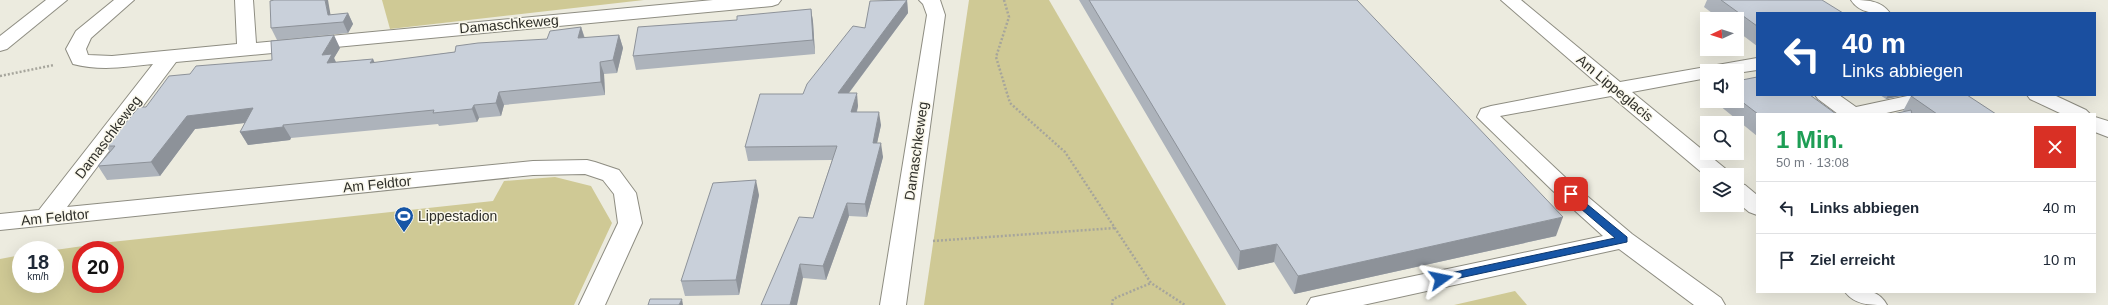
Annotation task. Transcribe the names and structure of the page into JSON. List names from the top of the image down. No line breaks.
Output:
{"streets":{"street":["Damaschkeweg","Am Lippeglacis","Am Feldtor"]},"crossings":[["Damaschkeweg","Am Feldtor"]],"places":{"sports":["Lippestadion"]},"north":"left","page":{"turn":["40 m","Links abbiegen"],"heading":["1 Min.","50 m · 13:08"],"list":[{"name":"Links abbiegen","value":"40 m"},{"name":"Ziel erreicht","value":"10 m"}],"speed":"18 km/h","limit":"20"}}
